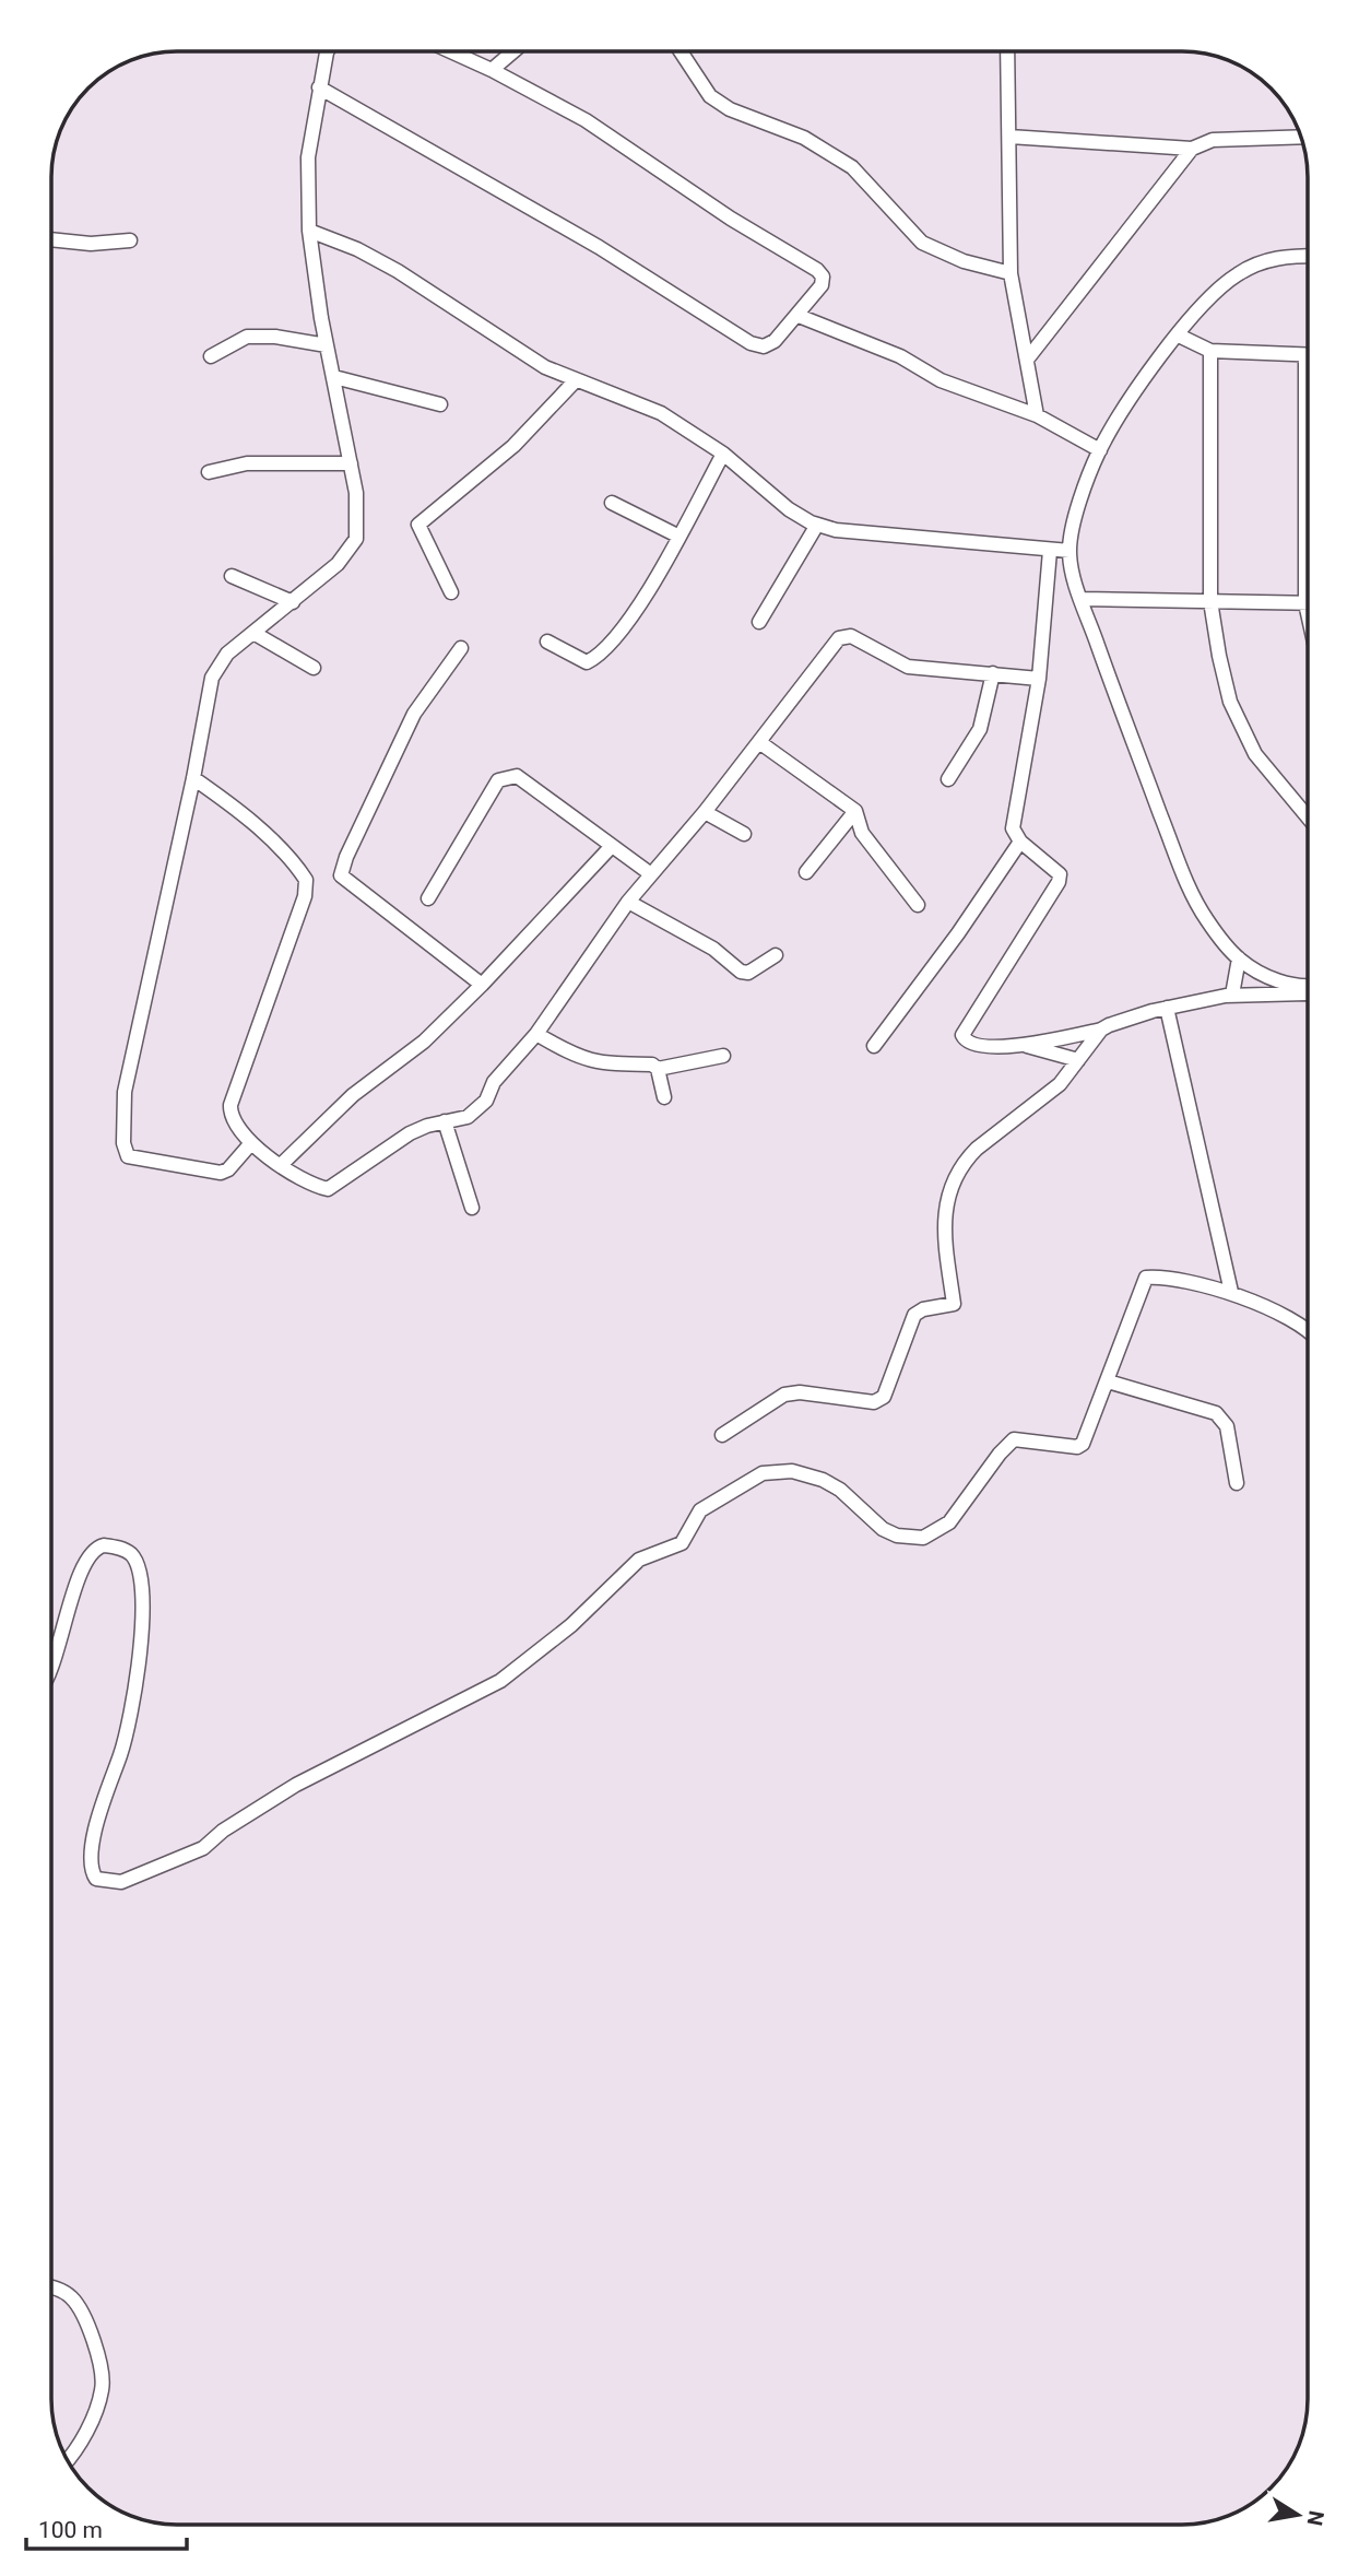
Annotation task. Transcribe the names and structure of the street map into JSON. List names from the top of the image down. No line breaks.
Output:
{"scale_bar":"100 m","north":"right"}
